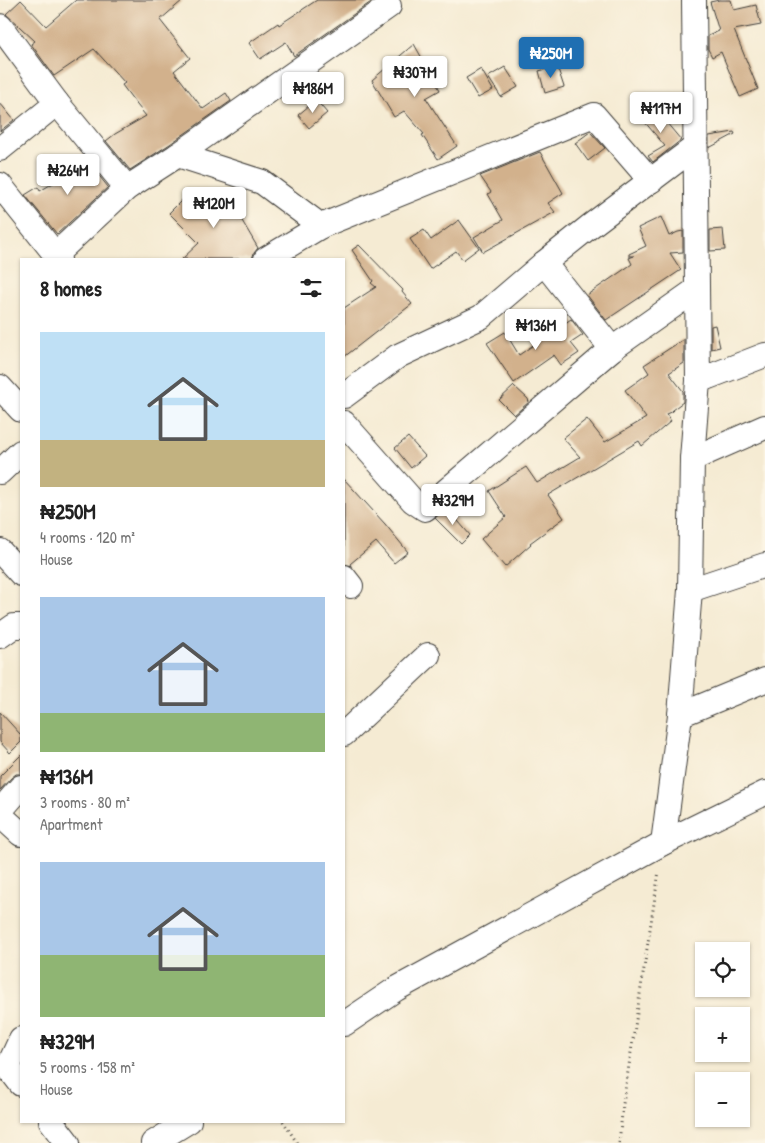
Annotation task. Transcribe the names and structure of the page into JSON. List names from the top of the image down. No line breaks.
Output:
{"page":{"price":["₦250M","₦307M","₦186M","₦117M","₦264M","₦120M","₦136M","₦329M"],"heading":"8 homes","list":[{"name":"₦250M","note":"4 rooms · 120 m² · House"},{"name":"₦136M","note":"3 rooms · 80 m² · Apartment"},{"name":"₦329M","note":"5 rooms · 158 m² · House"}],"map_buttons":["+","−"]}}
